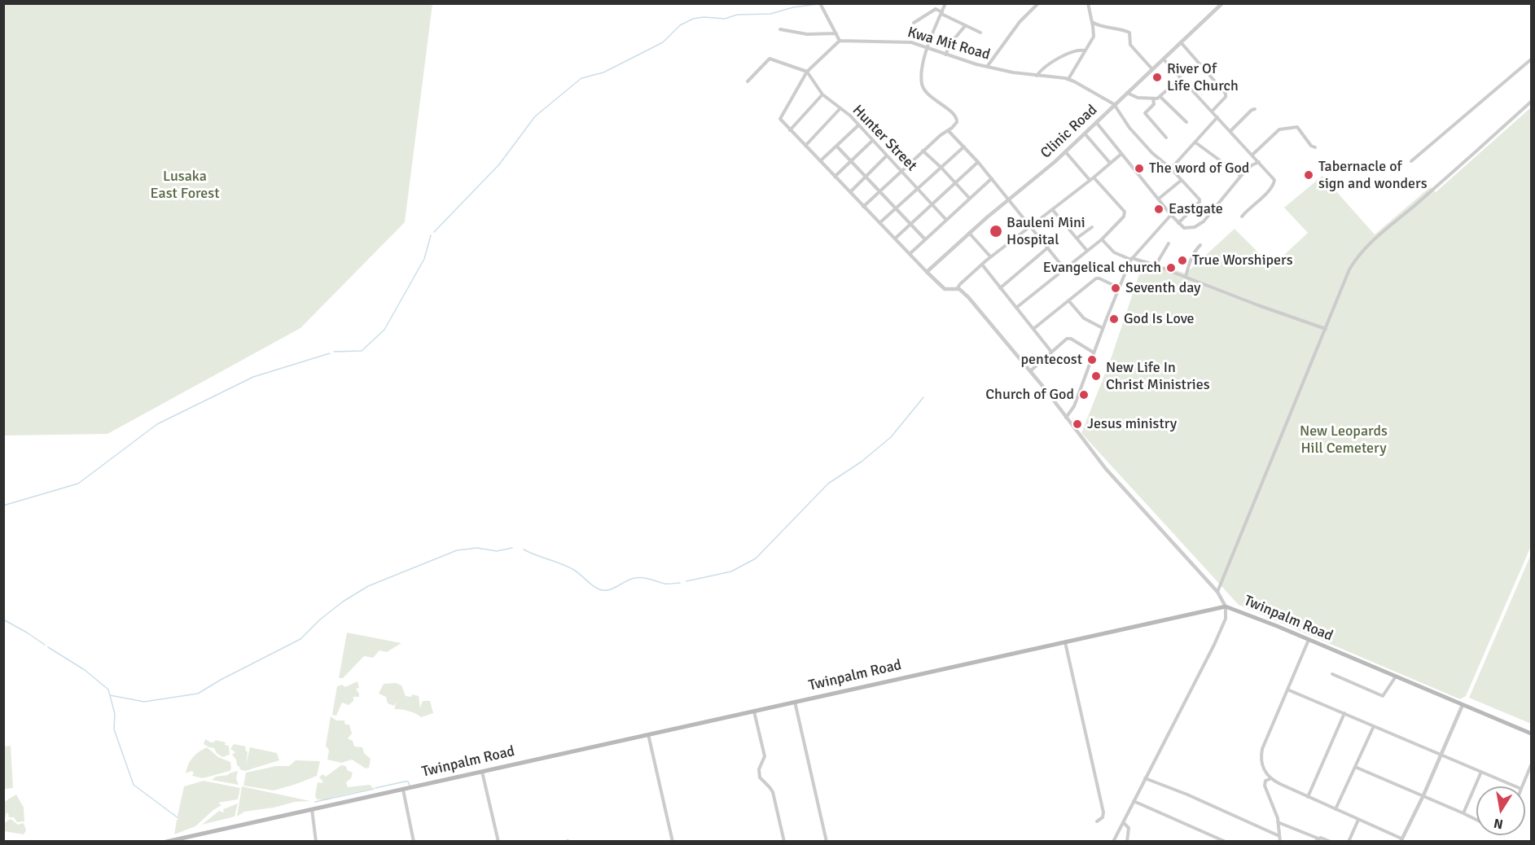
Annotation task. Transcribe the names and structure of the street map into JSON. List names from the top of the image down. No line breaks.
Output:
{"streets":{"main road":["Twinpalm Road"],"street":["Kwa Mit Road","Clinic Road","Hunter Street"]},"crossings":[["Kwa Mit Road","Clinic Road"]],"parks":["Lusaka East Forest","New Leopards Hill Cemetery"],"places":["River Of Life Church","The word of God","Tabernacle of sign and wonders","Eastgate","Bauleni Mini Hospital","True Worshipers","Evangelical church","Seventh day","God Is Love","pentecost","New Life In Christ Ministries","Church of God","Jesus ministry"],"north":"bottom"}
